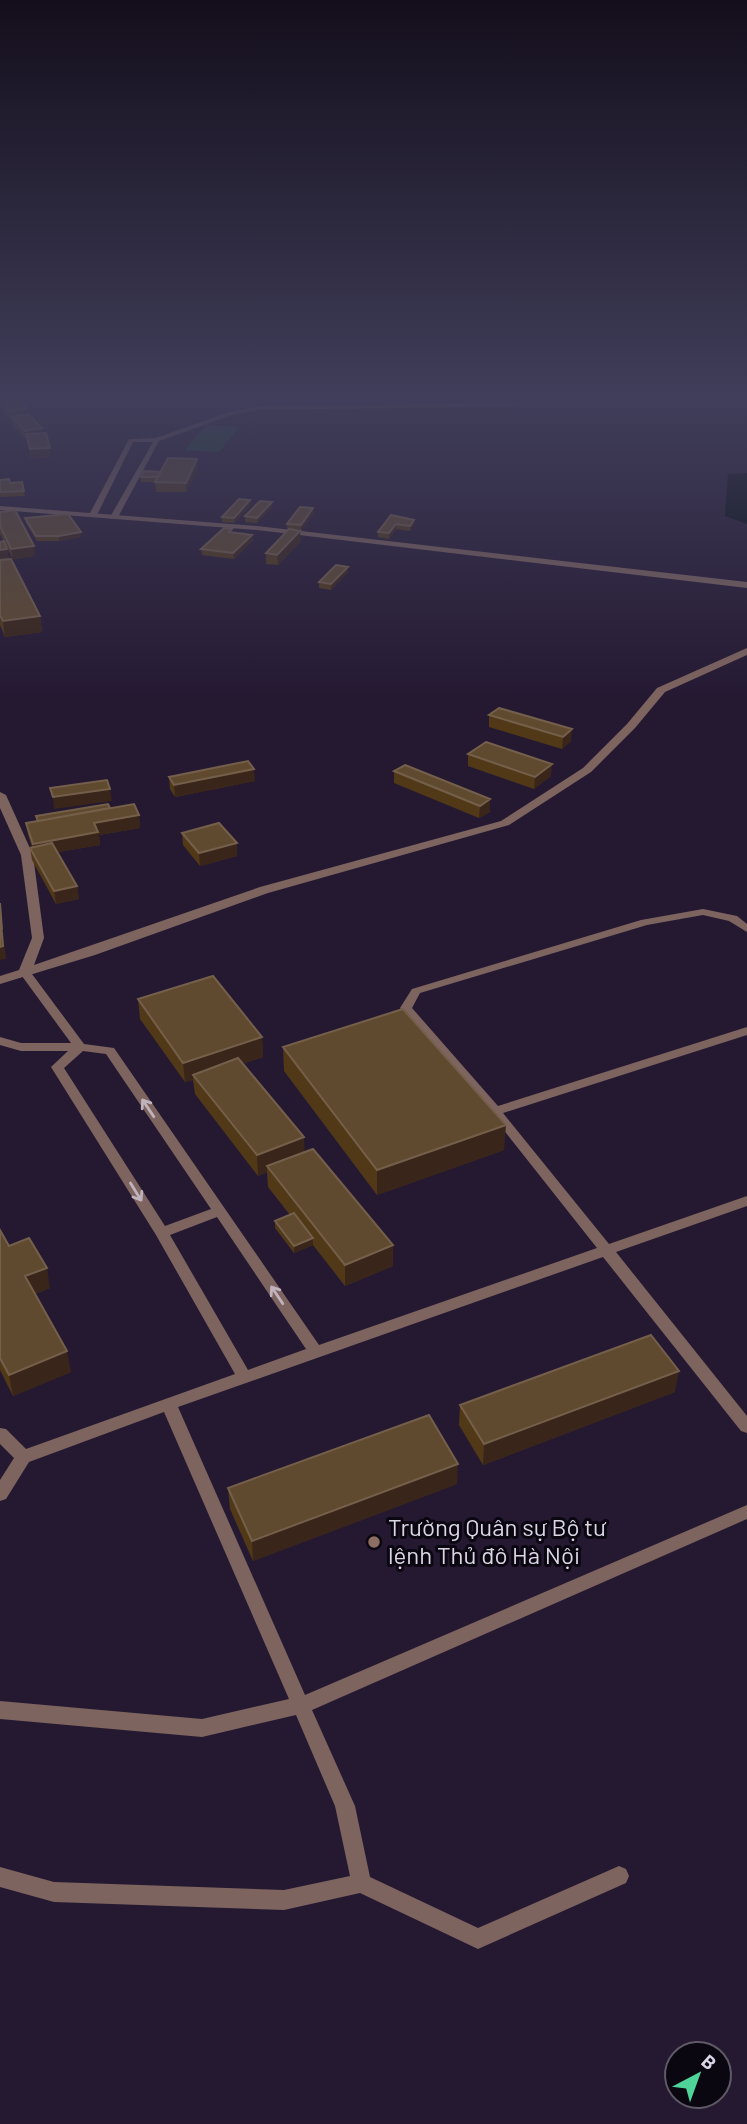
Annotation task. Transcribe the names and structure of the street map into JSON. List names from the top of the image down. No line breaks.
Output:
{"places":["Trường Quân sự Bộ tư lệnh Thủ đô Hà Nội"],"north":"top right"}
